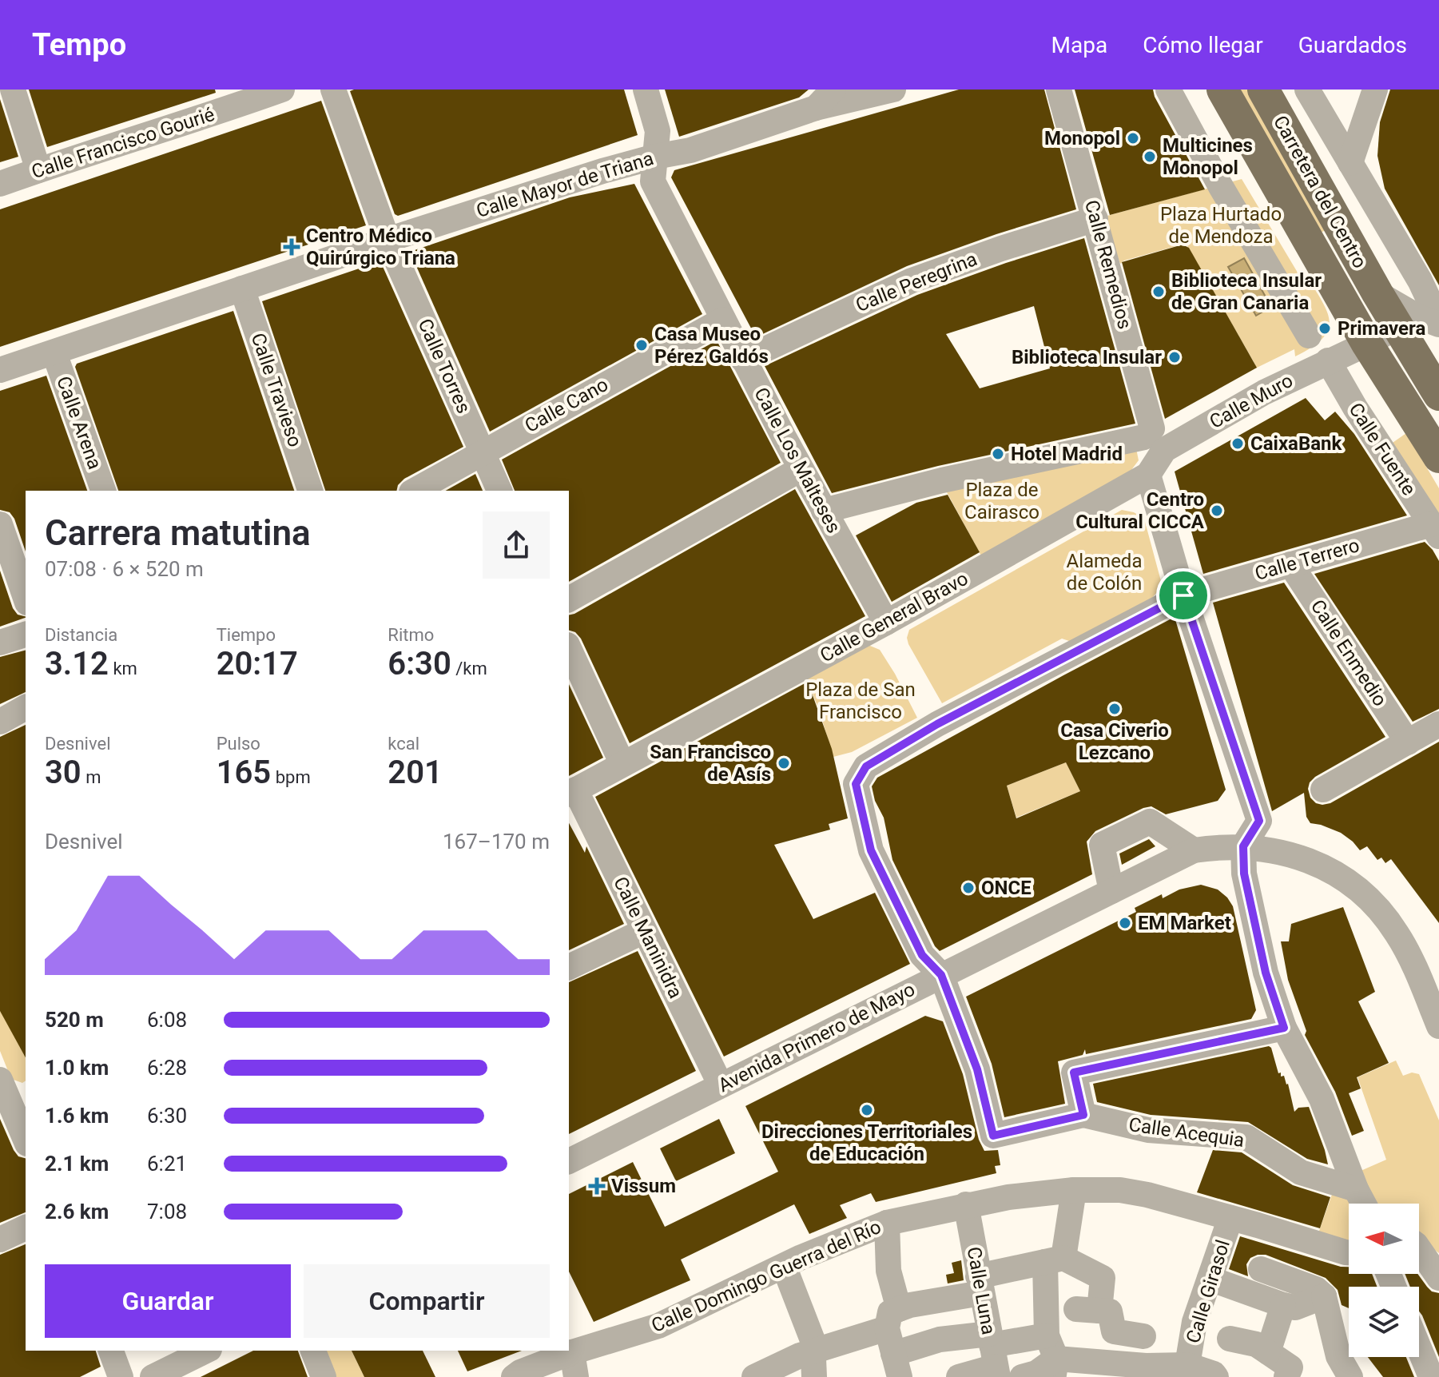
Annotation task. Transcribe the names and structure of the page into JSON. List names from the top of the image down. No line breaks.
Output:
{"streets":{"main road":["Carretera del Centro"],"street":["Calle Francisco Gourié","Calle Mayor de Triana","Calle Remedios","Calle Peregrina","Calle Torres","Calle Travieso","Calle Muro","Calle Cano","Calle Arena","Calle Fuente","Calle Los Malteses","Calle Terrero","Calle General Bravo","Calle Enmedio","Calle Maninidra","Avenida Primero de Mayo","Calle Acequia","Calle Domingo Guerra del Río","Calle Luna","Calle Girasol"]},"crossings":[["Calle Mayor de Triana","Calle Torres"],["Calle Mayor de Triana","Calle Travieso"],["Calle Mayor de Triana","Calle Arena"],["Calle Mayor de Triana","Calle Los Malteses"],["Carretera del Centro","Calle Muro"],["Calle Remedios","Calle Peregrina"],["Calle Remedios","Calle Muro"],["Calle Peregrina","Calle Los Malteses"],["Calle Torres","Calle Cano"],["Calle Muro","Calle Fuente"],["Calle Muro","Calle General Bravo"],["Calle Cano","Calle Los Malteses"],["Calle Fuente","Calle Terrero"],["Calle Los Malteses","Calle General Bravo"],["Calle Terrero","Calle Enmedio"],["Calle Terrero","Avenida Primero de Mayo"],["Calle General Bravo","Calle Maninidra"],["Calle Maninidra","Avenida Primero de Mayo"],["Calle Domingo Guerra del Río","Calle Luna"],["Calle Domingo Guerra del Río","Calle Girasol"]],"parks":["Plaza Hurtado de Mendoza","Plaza de Cairasco","Alameda de Colón","Plaza de San Francisco"],"places":{"other":["Monopol","Multicines Monopol","Biblioteca Insular de Gran Canaria","Primavera","Casa Museo Pérez Galdós","Biblioteca Insular","CaixaBank","Hotel Madrid","Centro Cultural CICCA","Casa Civerio Lezcano","San Francisco de Asís","ONCE","EM Market","Direcciones Territoriales de Educación"],"health":["Centro Médico Quirúrgico Triana","Vissum"]},"north":"left","page":{"header":"Tempo","nav":["Mapa","Cómo llegar","Guardados"],"heading":["Carrera matutina","07:08 · 6 × 520 m"],"stats":[["Distancia","3.12 km"],["Tiempo","20:17"],["Ritmo","6:30 /km"],["Desnivel","30 m"],["Pulso","165 bpm"],["kcal","201"]],"chart":["Desnivel","167–170 m"],"list":[{"name":"520 m","note":"6:08"},{"name":"1.0 km","note":"6:28"},{"name":"1.6 km","note":"6:30"},{"name":"2.1 km","note":"6:21"},{"name":"2.6 km","note":"7:08"}],"buttons":["Guardar","Compartir"]}}
